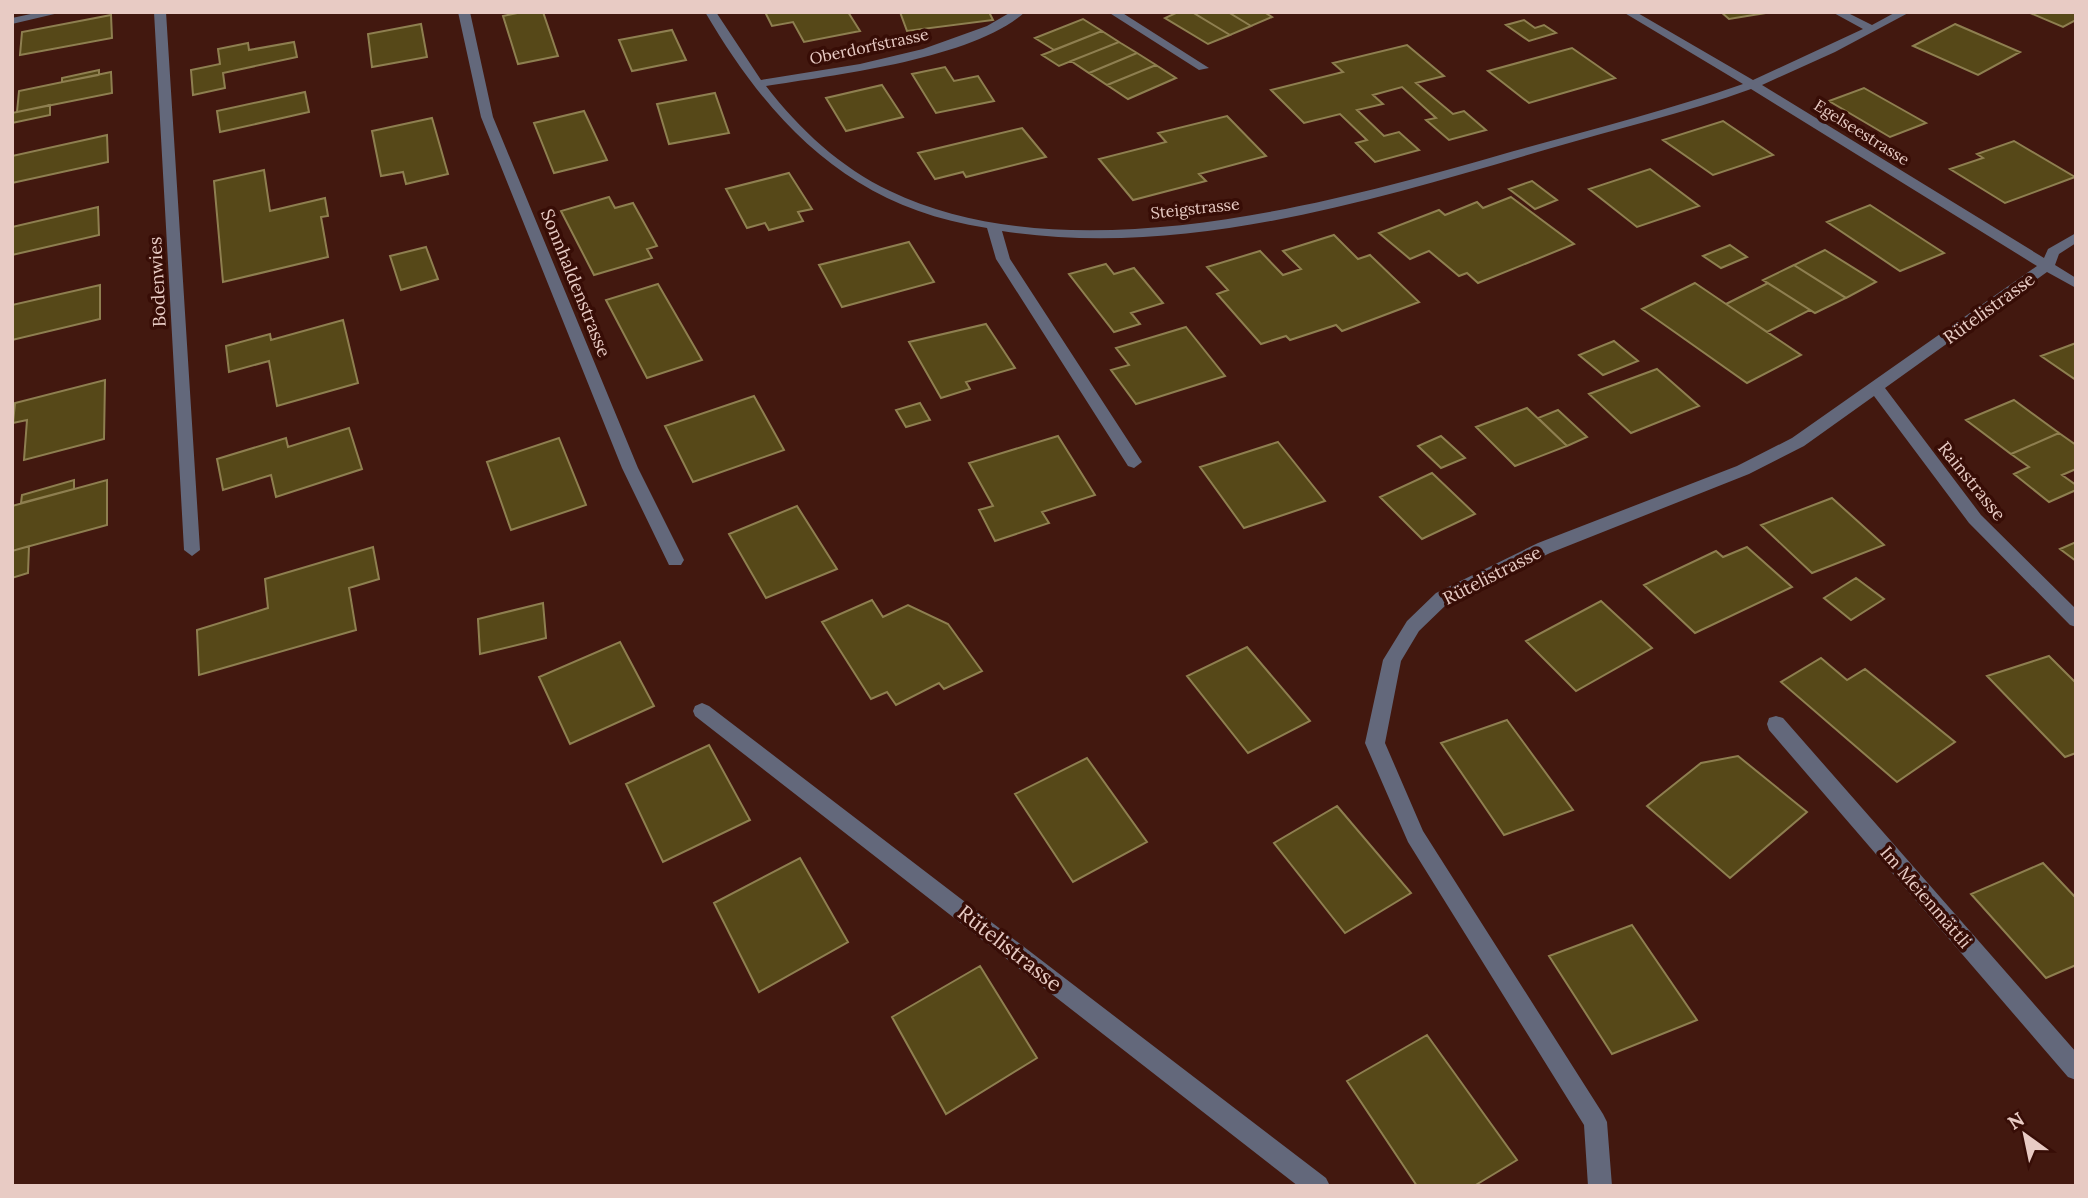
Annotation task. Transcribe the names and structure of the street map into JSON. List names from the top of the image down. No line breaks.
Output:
{"streets":{"street":["Oberdorfstrasse","Egelseestrasse","Steigstrasse","Bodenwies","Sonnhaldenstrasse","Rütelistrasse","Rainstrasse","Im Meienmättli"]},"crossings":[["Oberdorfstrasse","Steigstrasse"],["Egelseestrasse","Steigstrasse"],["Egelseestrasse","Rütelistrasse"],["Rütelistrasse","Rainstrasse"]],"north":"top left"}
